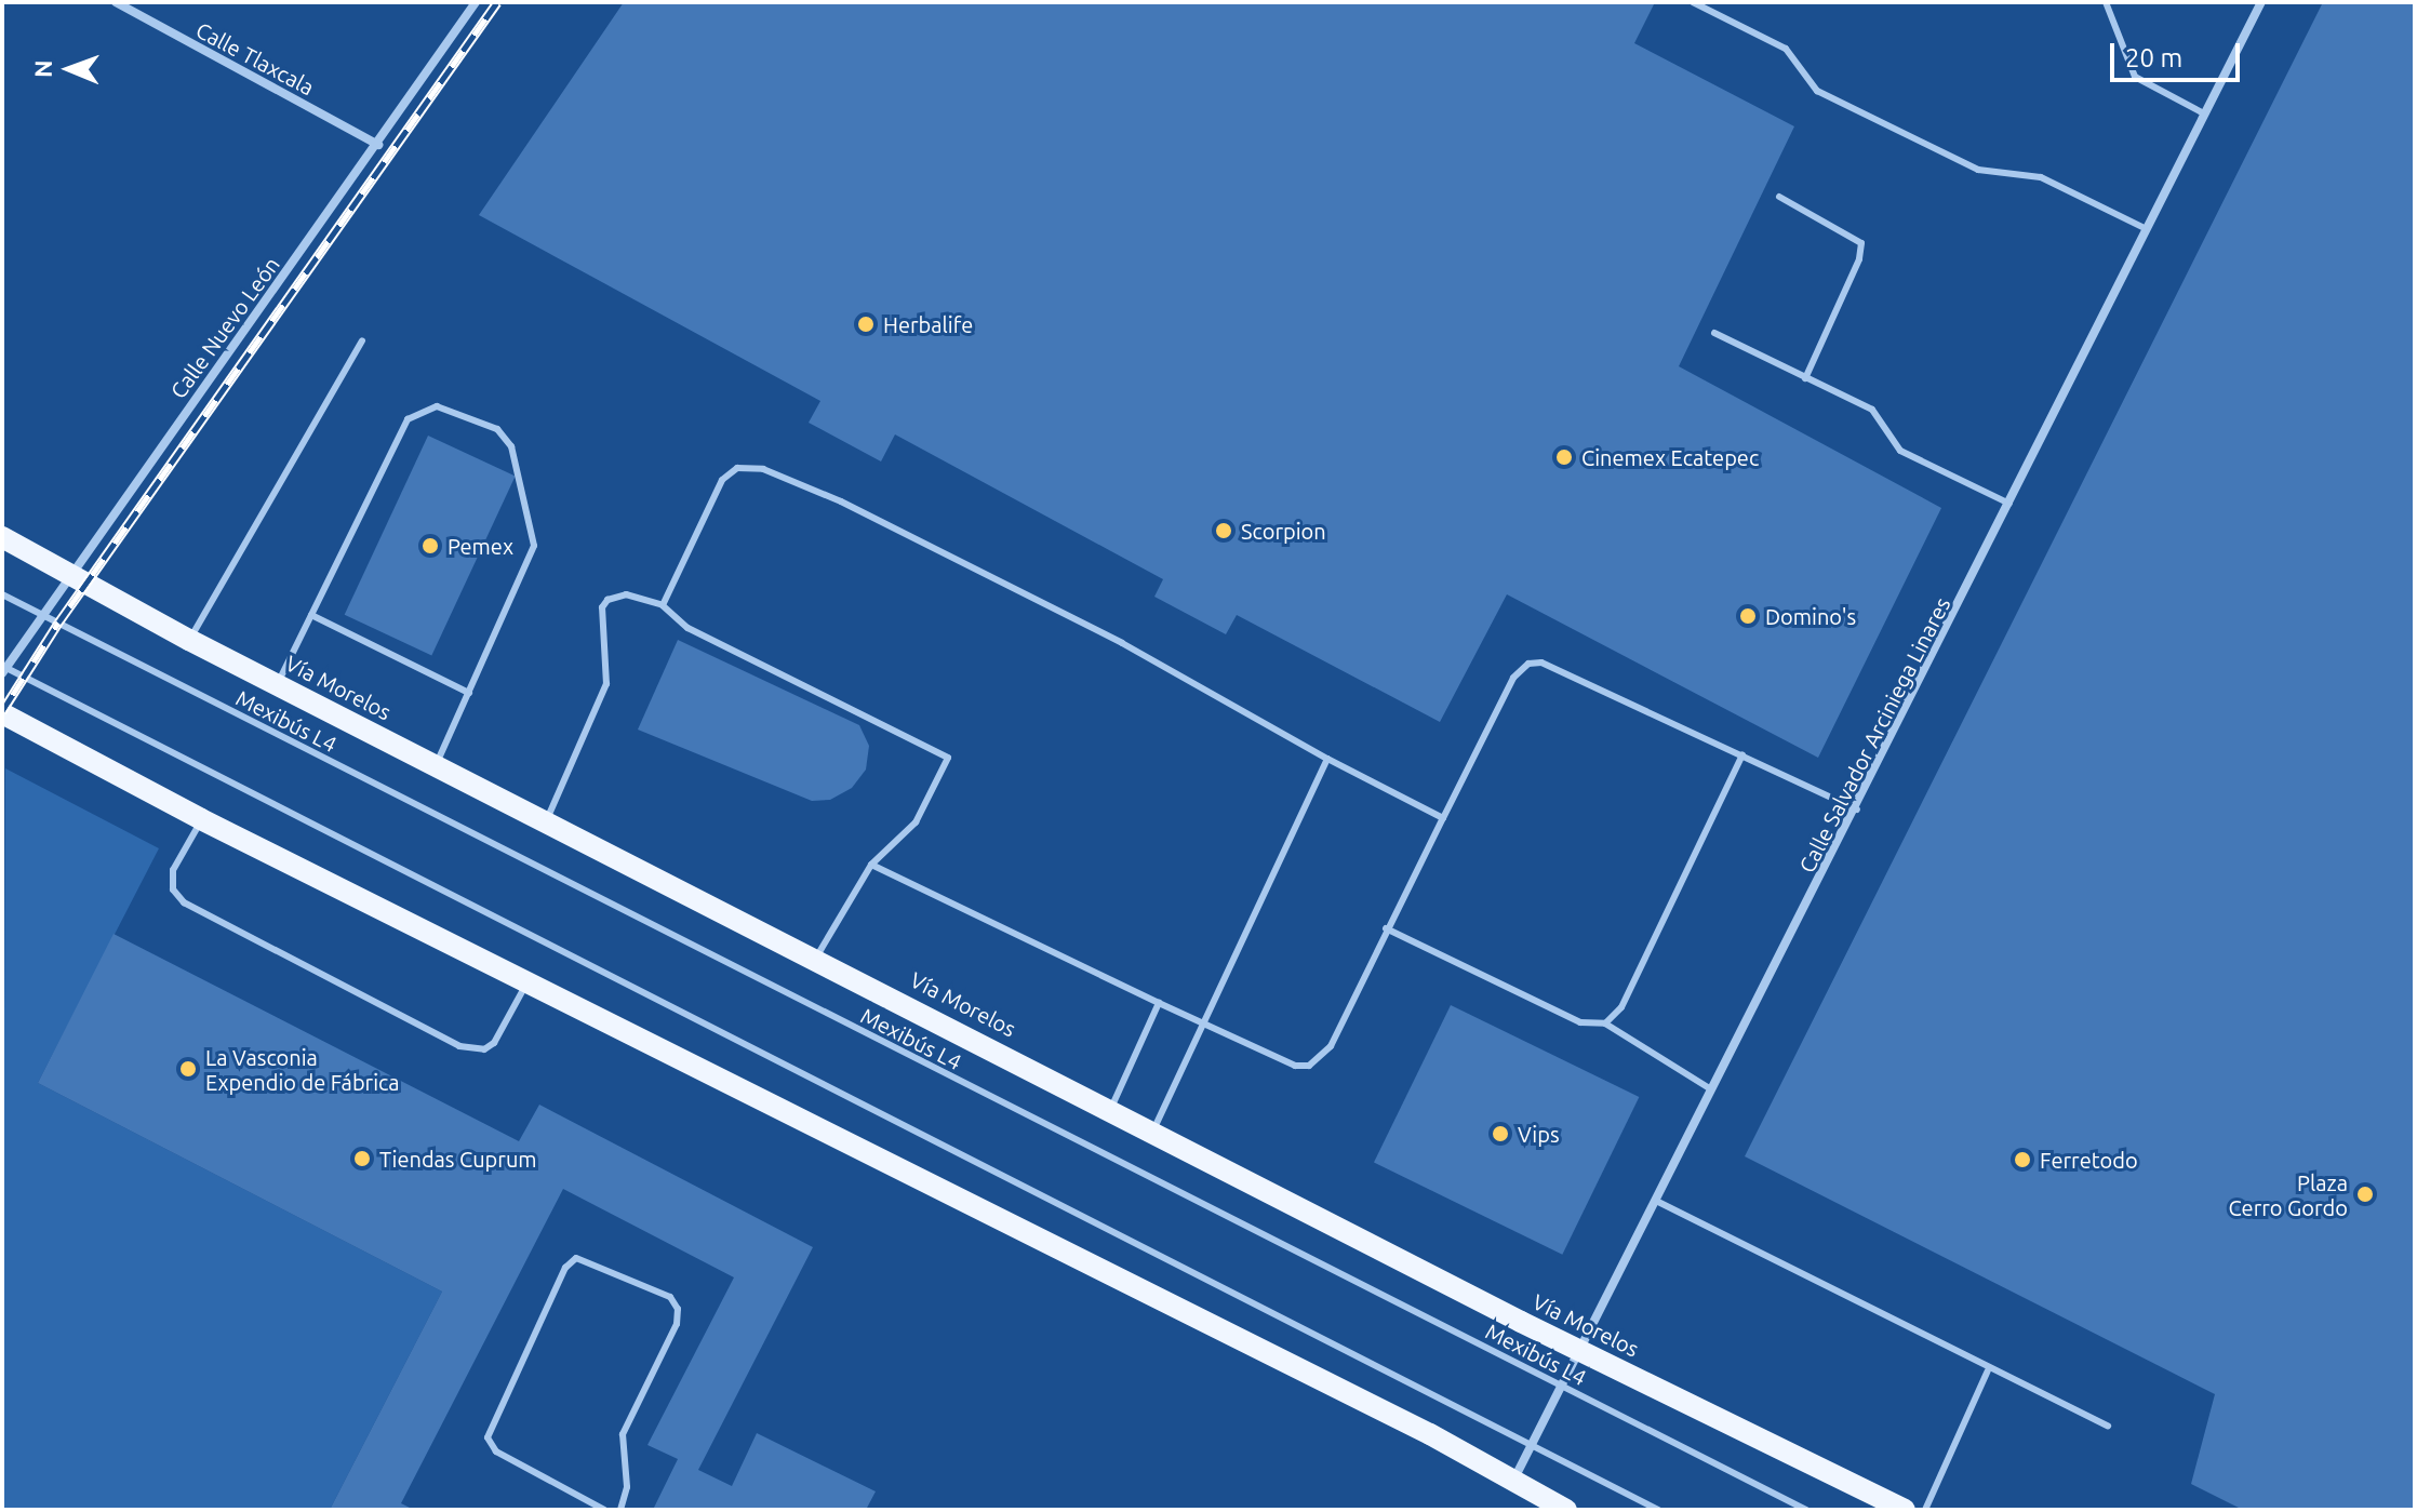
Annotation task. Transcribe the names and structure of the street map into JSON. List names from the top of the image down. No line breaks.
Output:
{"streets":{"main road":["Vía Morelos"],"street":["Calle Tlaxcala","Calle Nuevo León","Calle Salvador Arciniega Linares"],"lane":["Mexibús L4"]},"crossings":[["Calle Tlaxcala","Calle Nuevo León"],["Calle Nuevo León","Vía Morelos"],["Calle Nuevo León","Mexibús L4"],["Vía Morelos","Calle Salvador Arciniega Linares"],["Mexibús L4","Calle Salvador Arciniega Linares"]],"places":["Herbalife","Cinemex Ecatepec","Scorpion","Pemex","Domino's","La Vasconia Expendio de Fábrica","Vips","Tiendas Cuprum","Ferretodo","Plaza Cerro Gordo"],"scale_bar":"20 m","north":"left"}
